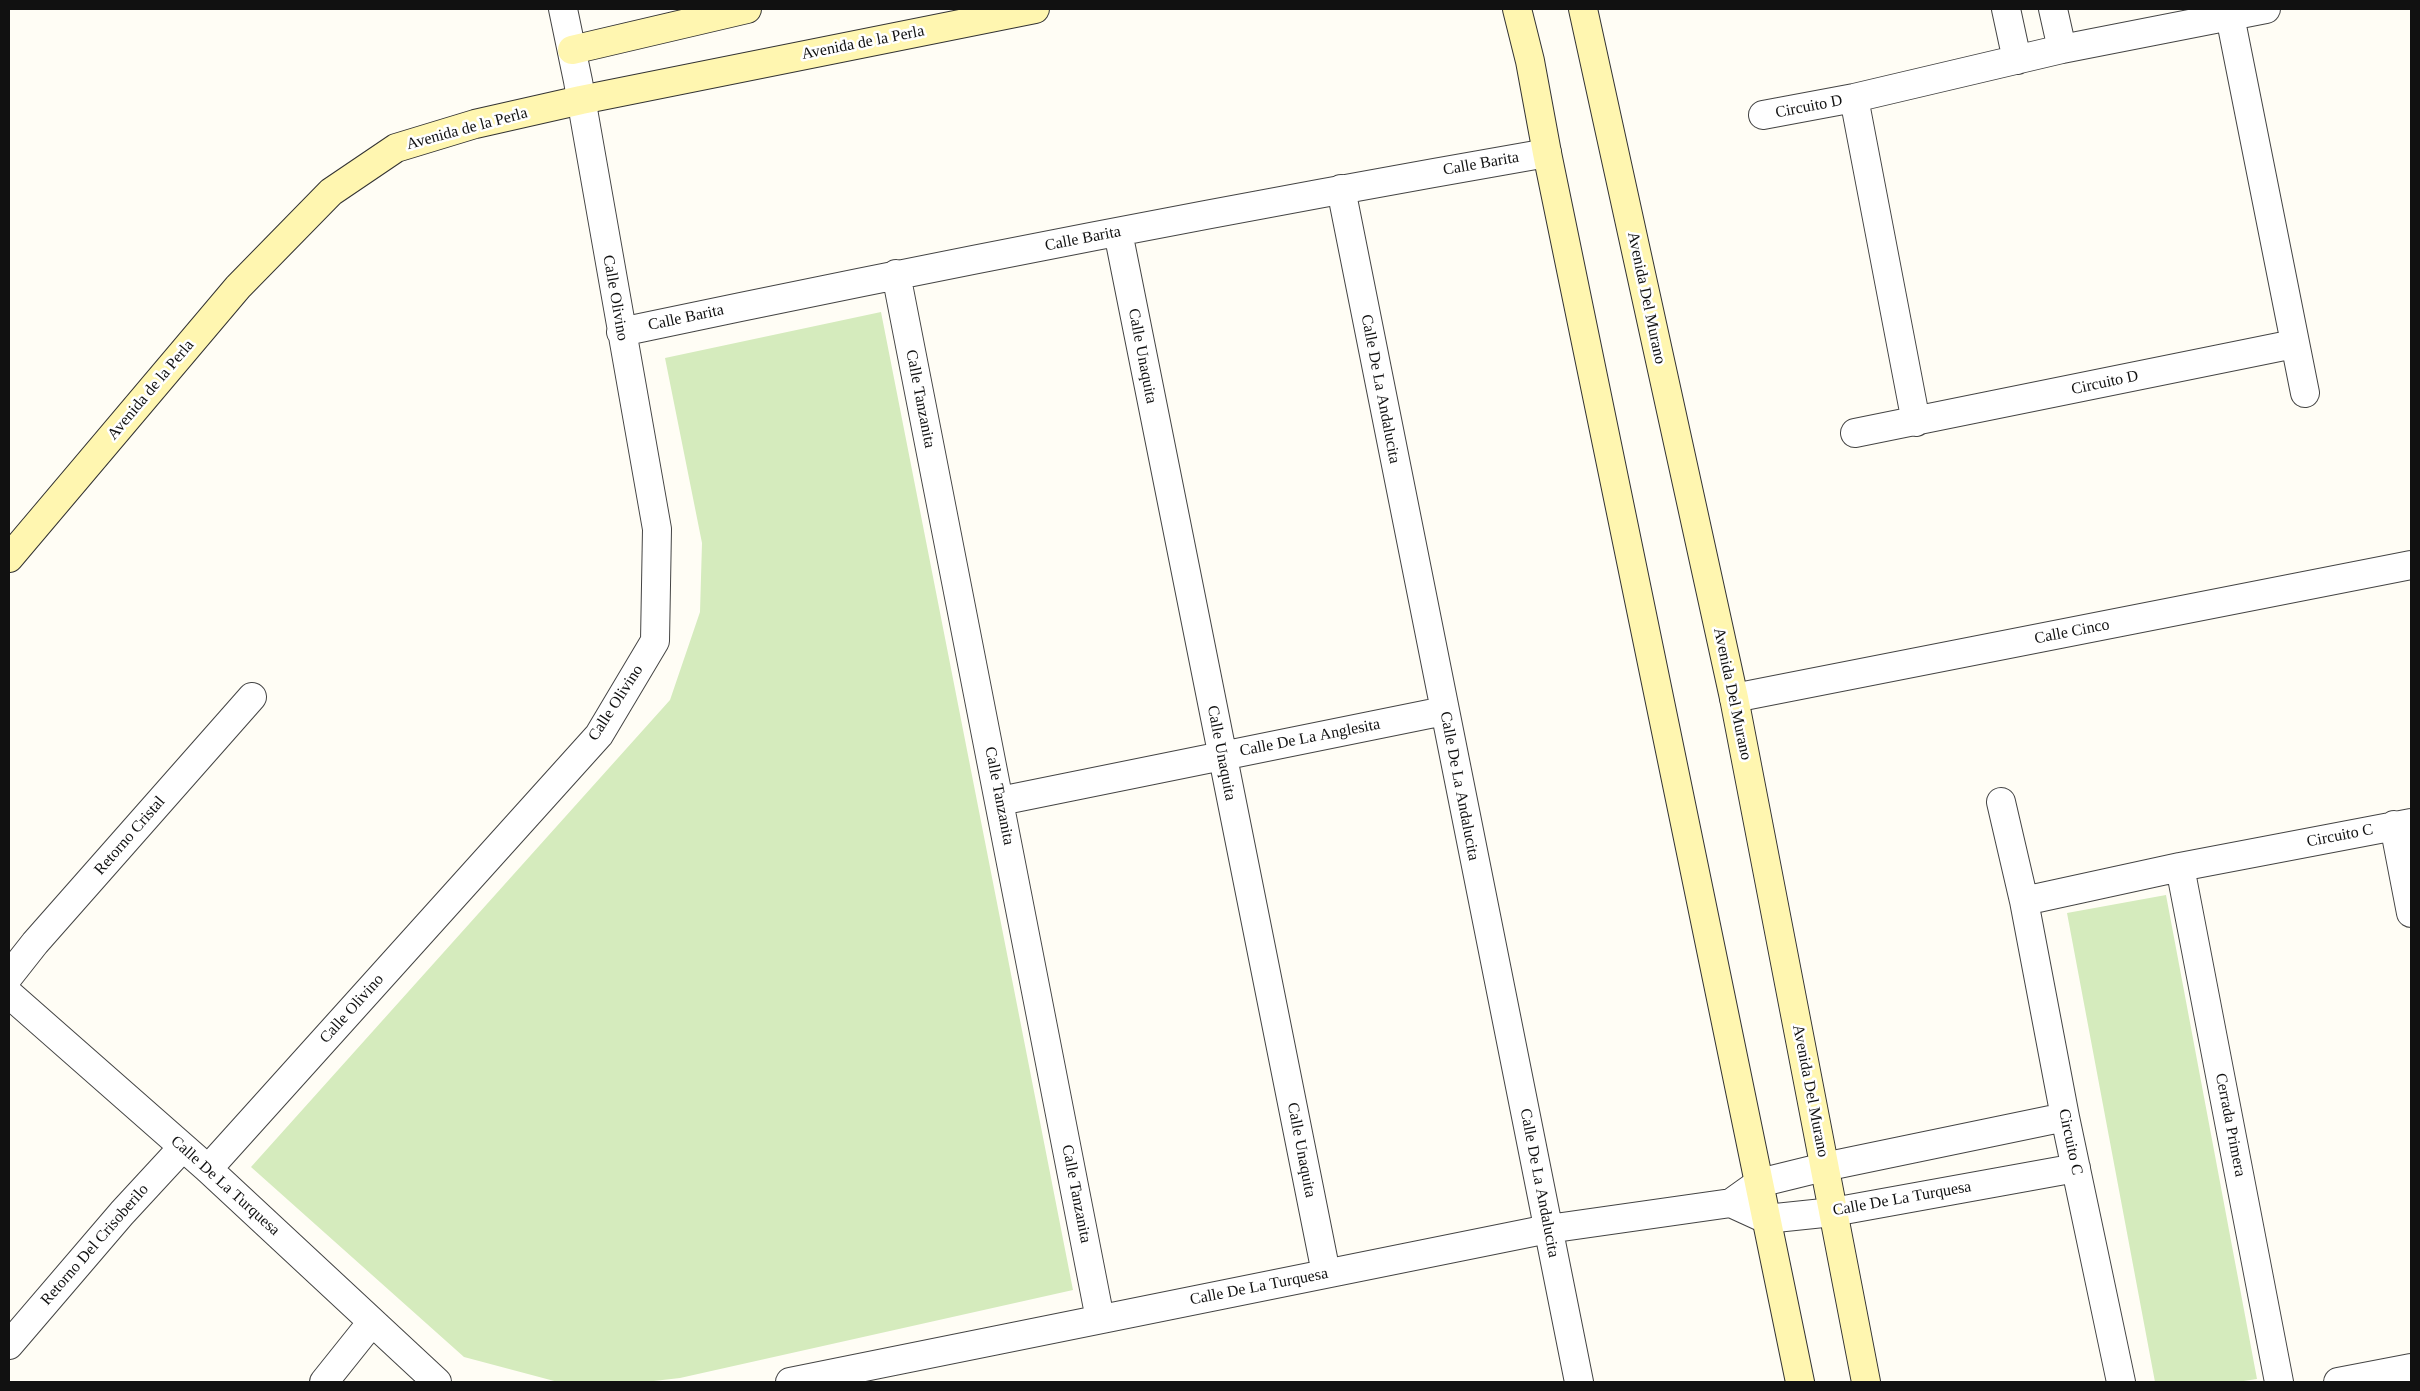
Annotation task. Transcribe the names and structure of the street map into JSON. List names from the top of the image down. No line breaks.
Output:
{"streets":{"street":["Avenida de la Perla","Circuito D","Calle Barita","Calle Olivino","Avenida Del Murano","Calle Unaquita","Calle De La Andalucita","Calle Tanzanita","Calle Cinco","Calle De La Anglesita","Retorno Cristal","Circuito C","Cerrada Primera","Calle De La Turquesa","Retorno Del Crisoberilo"]},"crossings":[["Avenida de la Perla","Calle Olivino"],["Calle Barita","Calle Olivino"],["Calle Barita","Calle Unaquita"],["Calle Barita","Calle De La Andalucita"],["Calle Barita","Calle Tanzanita"],["Calle Olivino","Calle De La Turquesa"],["Avenida Del Murano","Calle Cinco"],["Avenida Del Murano","Calle De La Turquesa"],["Calle Unaquita","Calle De La Anglesita"],["Calle Unaquita","Calle De La Turquesa"],["Calle De La Andalucita","Calle De La Anglesita"],["Calle De La Andalucita","Calle De La Turquesa"],["Calle Tanzanita","Calle De La Anglesita"],["Calle Tanzanita","Calle De La Turquesa"],["Circuito C","Cerrada Primera"],["Circuito C","Calle De La Turquesa"],["Calle De La Turquesa","Retorno Del Crisoberilo"]]}
